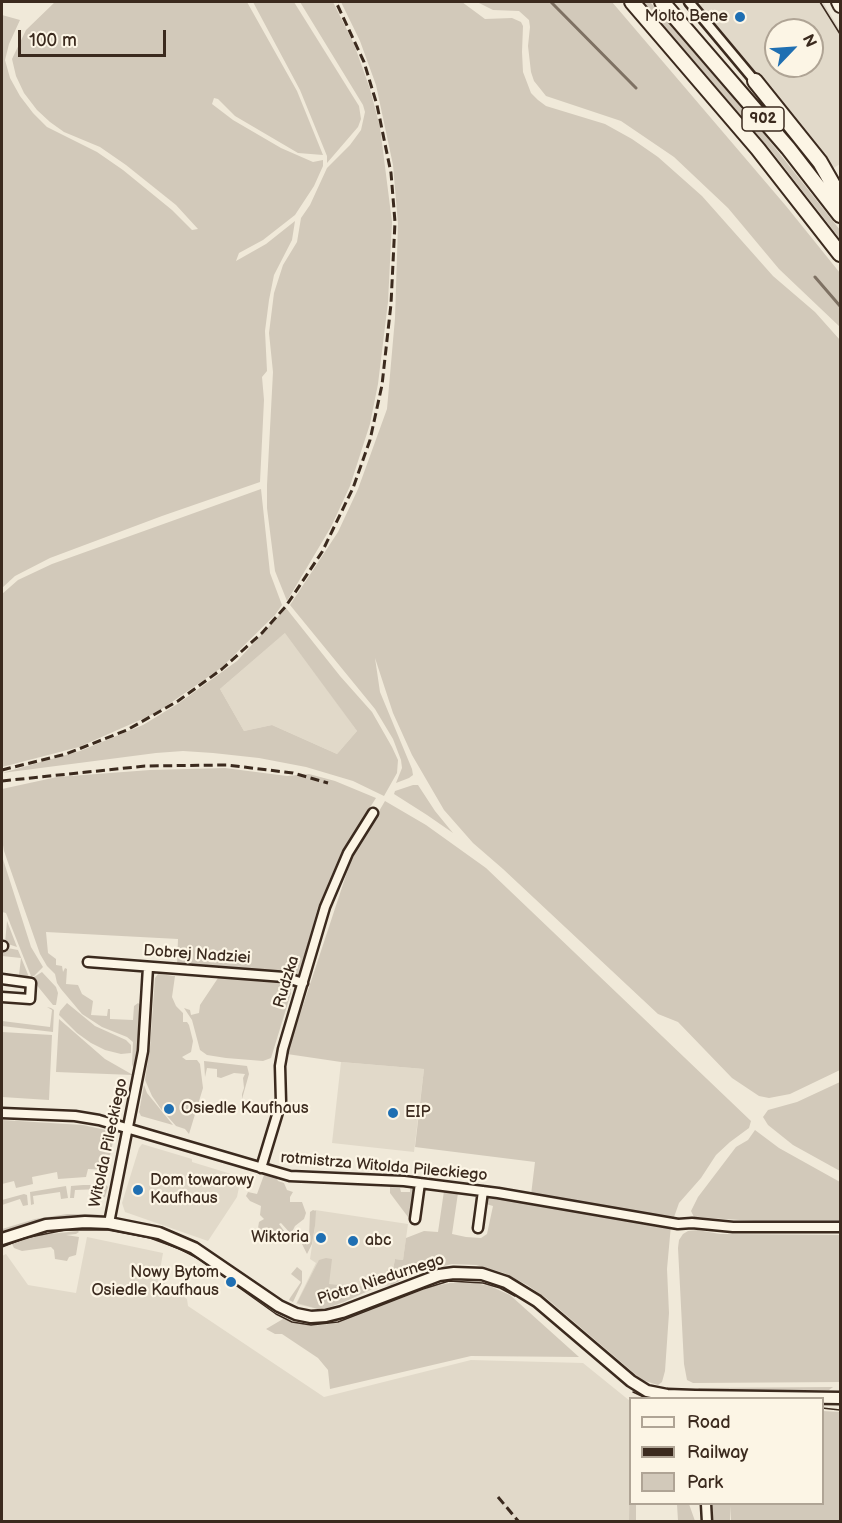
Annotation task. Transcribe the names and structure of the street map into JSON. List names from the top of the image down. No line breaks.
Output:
{"streets":{"main road":["902"],"street":["Dobrej Nadziei","Rudzka","Witolda Pileckiego","rotmistrza Witolda Pileckiego","Piotra Niedurnego"]},"crossings":[["Dobrej Nadziei","Rudzka"],["Dobrej Nadziei","Witolda Pileckiego"],["Rudzka","rotmistrza Witolda Pileckiego"],["Witolda Pileckiego","rotmistrza Witolda Pileckiego"],["Witolda Pileckiego","Piotra Niedurnego"]],"places":["Molto Bene","Osiedle Kaufhaus","EIP","Dom towarowy Kaufhaus","Wiktoria","abc","Nowy Bytom Osiedle Kaufhaus"],"legend":["Road","Railway","Park"],"scale_bar":"100 m","north":"top right"}
